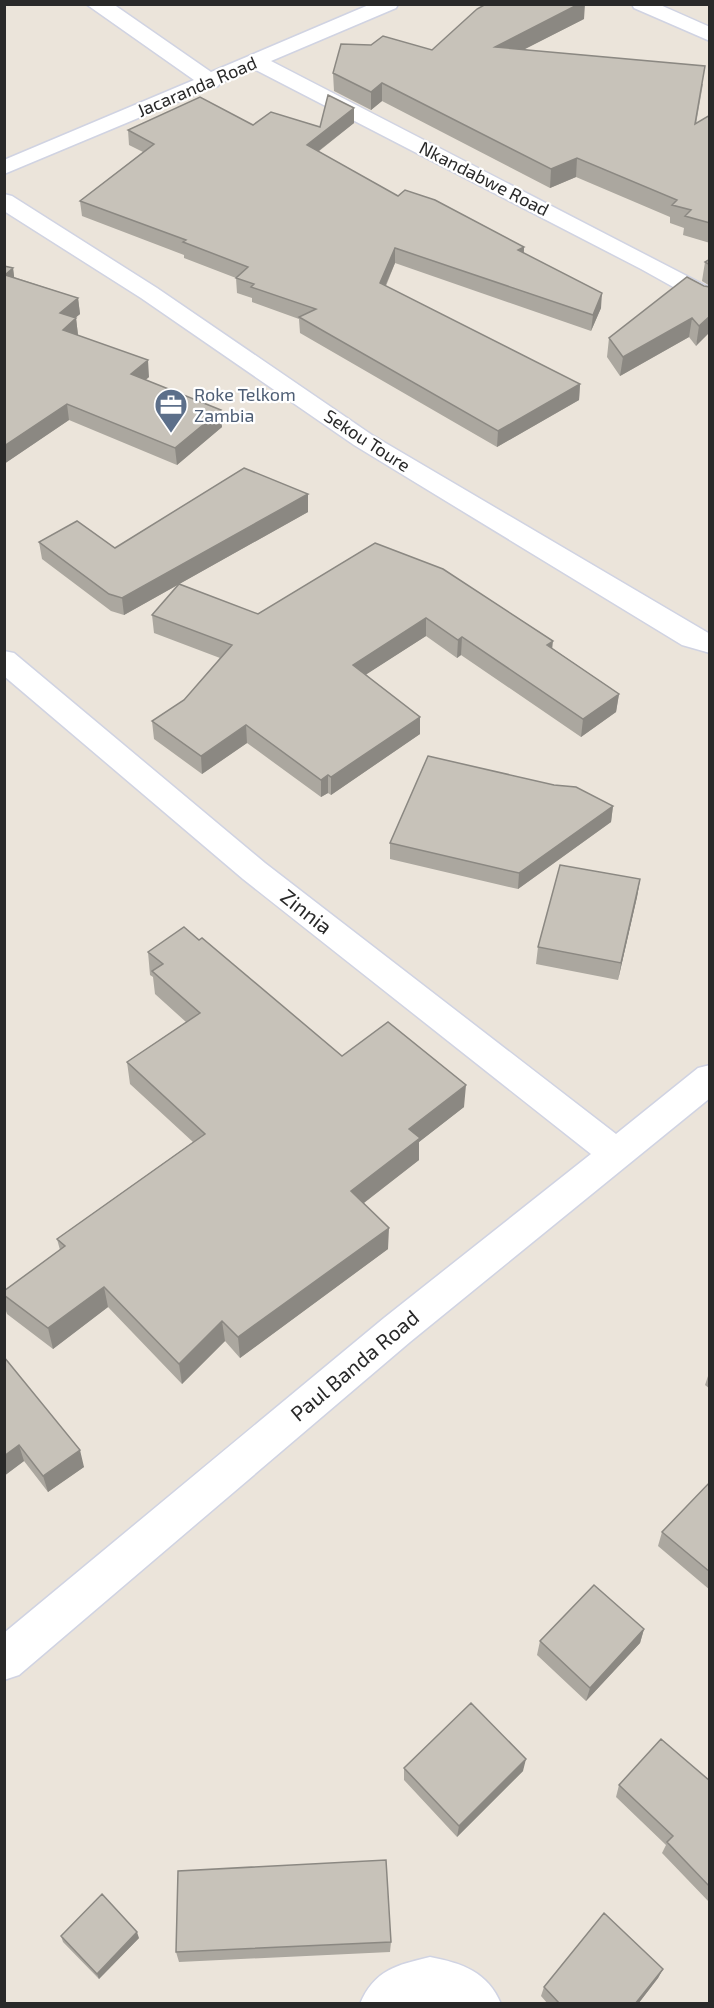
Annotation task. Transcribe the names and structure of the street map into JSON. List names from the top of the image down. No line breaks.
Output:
{"streets":{"street":["Jacaranda Road","Nkandabwe Road","Sekou Toure","Zinnia","Paul Banda Road"]},"crossings":[["Jacaranda Road","Nkandabwe Road"],["Zinnia","Paul Banda Road"]],"places":{"office":["Roke Telkom Zambia"]}}
